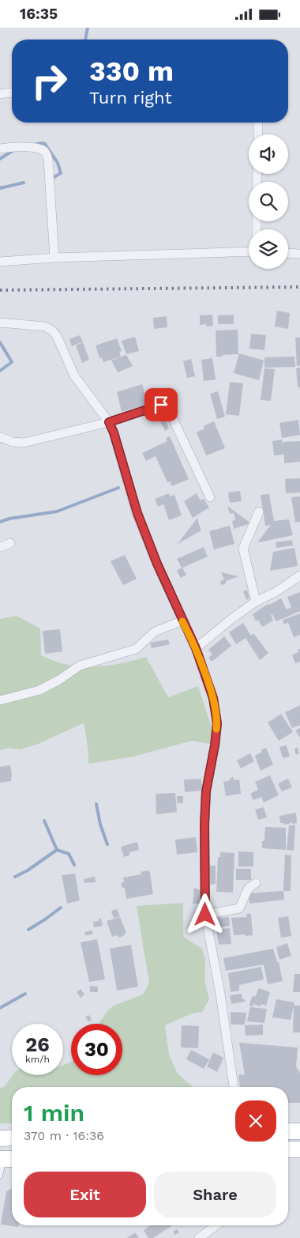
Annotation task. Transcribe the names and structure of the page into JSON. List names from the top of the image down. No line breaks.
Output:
{"page":{"status":"16:35","turn":["330 m","Turn right"],"speed":"26 km/h","limit":"30","heading":["1 min","370 m · 16:36"],"buttons":["Exit","Share"]}}
